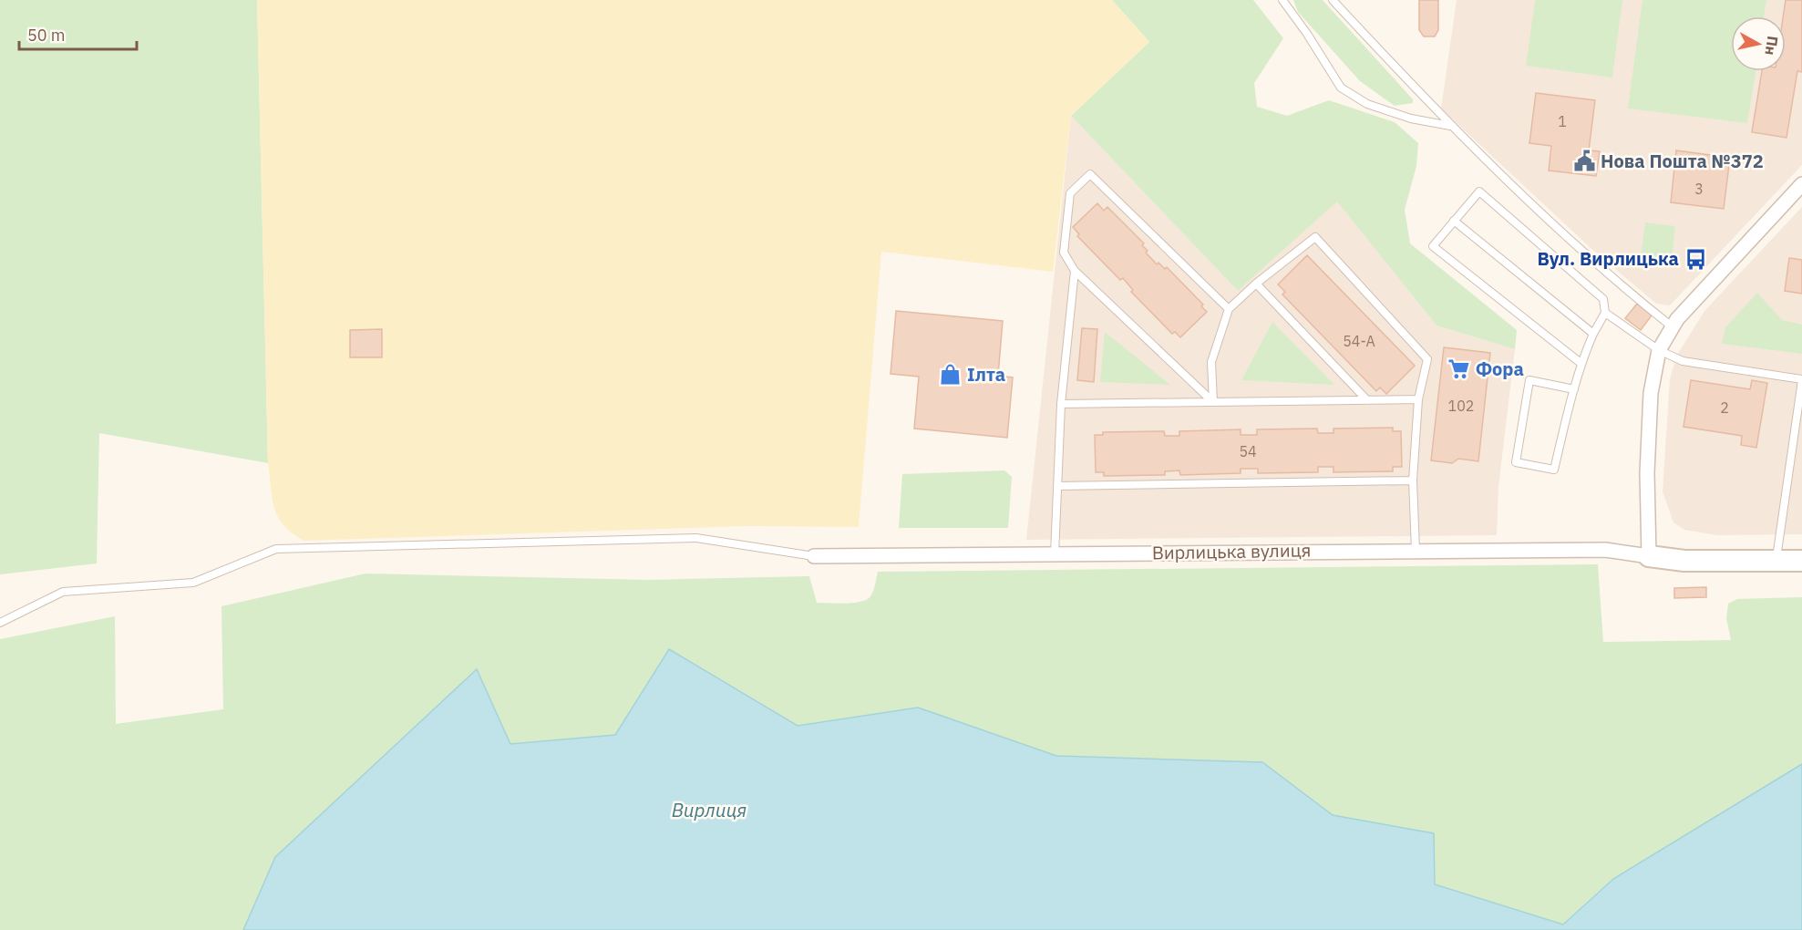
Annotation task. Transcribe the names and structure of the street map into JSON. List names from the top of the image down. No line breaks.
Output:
{"streets":{"street":["Вирлицька вулиця"]},"water":["Вирлиця"],"places":{"public building":["Нова Пошта №372"],"bus stop":["Вул. Вирлицька"],"supermarket":["Фора"],"shop":["Ілта"]},"house_numbers":["1","3","54-А","102","2","54"],"scale_bar":"50 m","north":"right"}
